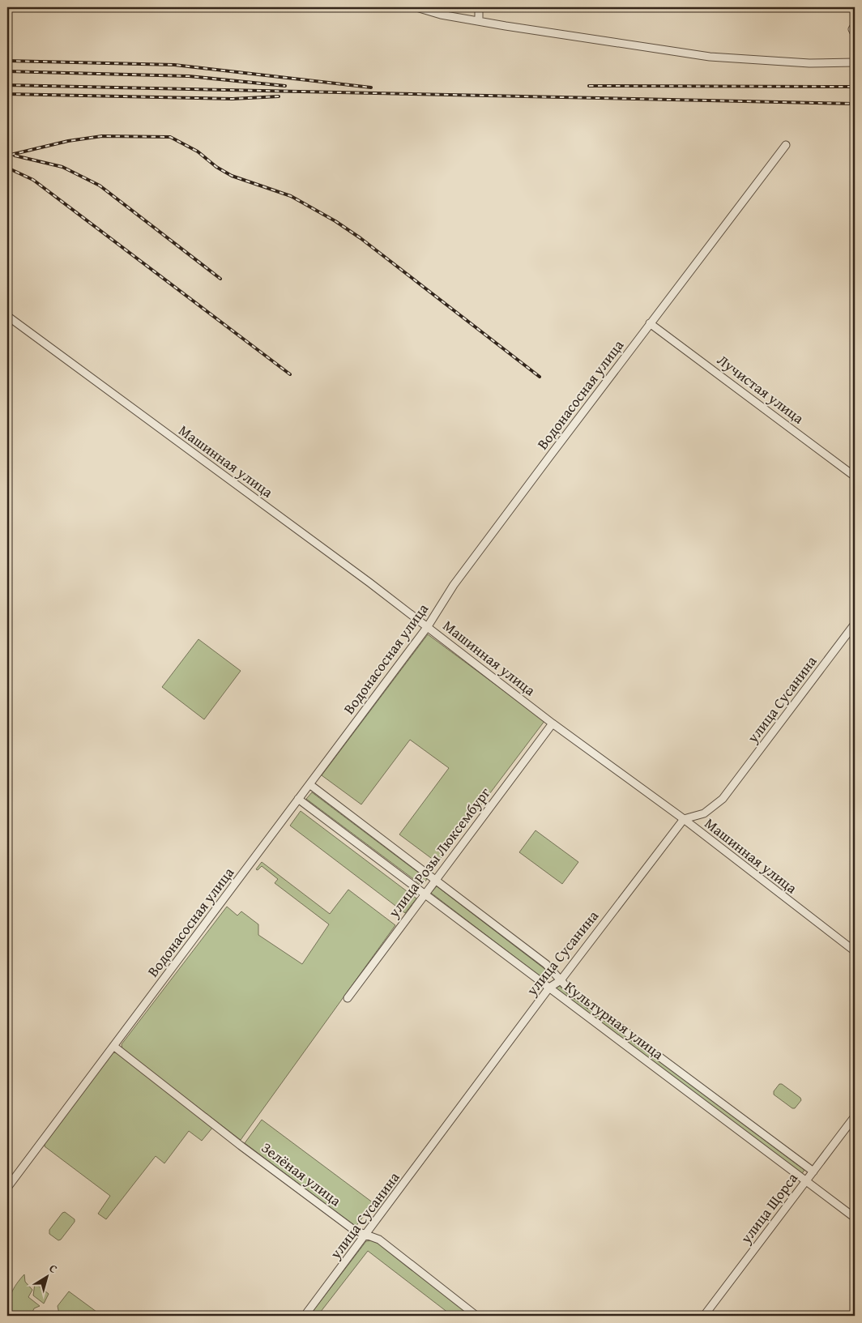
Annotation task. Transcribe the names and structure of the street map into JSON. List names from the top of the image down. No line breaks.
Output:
{"streets":{"street":["Лучистая улица","Водонасосная улица","Машинная улица","улица Сусанина","улица Розы Люксембург","Культурная улица","Зелёная улица","улица Щорса"]},"crossings":[["Лучистая улица","Водонасосная улица"],["Водонасосная улица","Машинная улица"],["Водонасосная улица","Культурная улица"],["Водонасосная улица","Зелёная улица"],["Машинная улица","улица Сусанина"],["Машинная улица","улица Розы Люксембург"],["улица Сусанина","Культурная улица"],["улица Сусанина","Зелёная улица"],["улица Розы Люксембург","Культурная улица"],["Культурная улица","улица Щорса"]],"north":"top right"}
